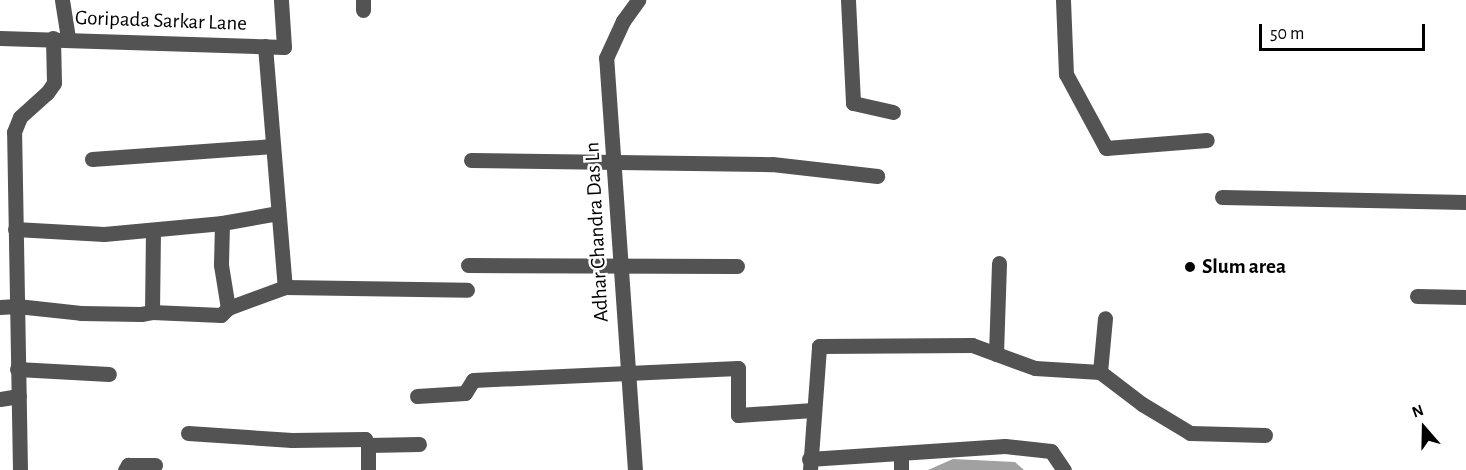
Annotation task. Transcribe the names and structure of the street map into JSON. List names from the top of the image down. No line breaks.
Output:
{"streets":{"street":["Goripada Sarkar Lane","Adhar Chandra Das Ln"]},"places":["Slum area"],"scale_bar":"50 m","north":"top"}
